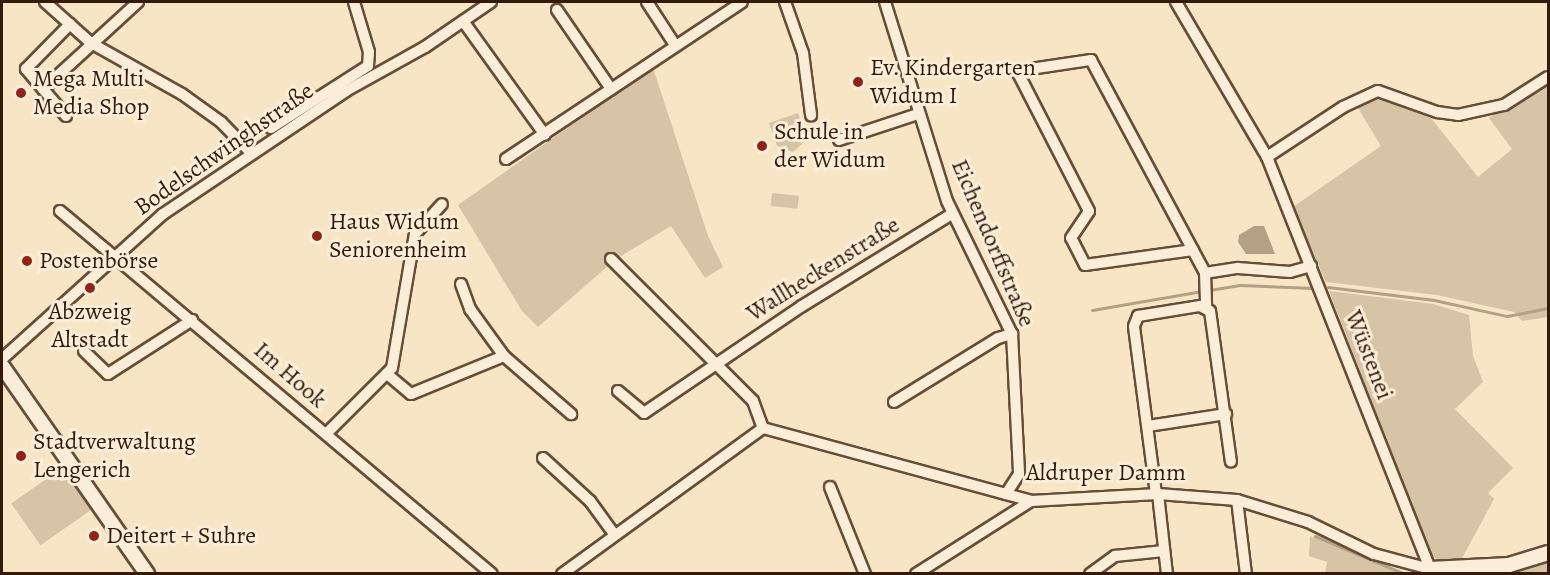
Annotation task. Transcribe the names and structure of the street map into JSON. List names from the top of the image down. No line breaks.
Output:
{"streets":{"street":["Bodelschwinghstraße","Eichendorffstraße","Wallheckenstraße","Wüstenei","Im Hook","Aldruper Damm"]},"crossings":[["Bodelschwinghstraße","Im Hook"],["Eichendorffstraße","Wallheckenstraße"],["Eichendorffstraße","Aldruper Damm"],["Wüstenei","Aldruper Damm"]],"places":["Ev. Kindergarten Widum I","Mega Multi Media Shop","Schule in der Widum","Haus Widum Seniorenheim","Postenbörse","Abzweig Altstadt","Stadtverwaltung Lengerich","Deitert + Suhre"]}
